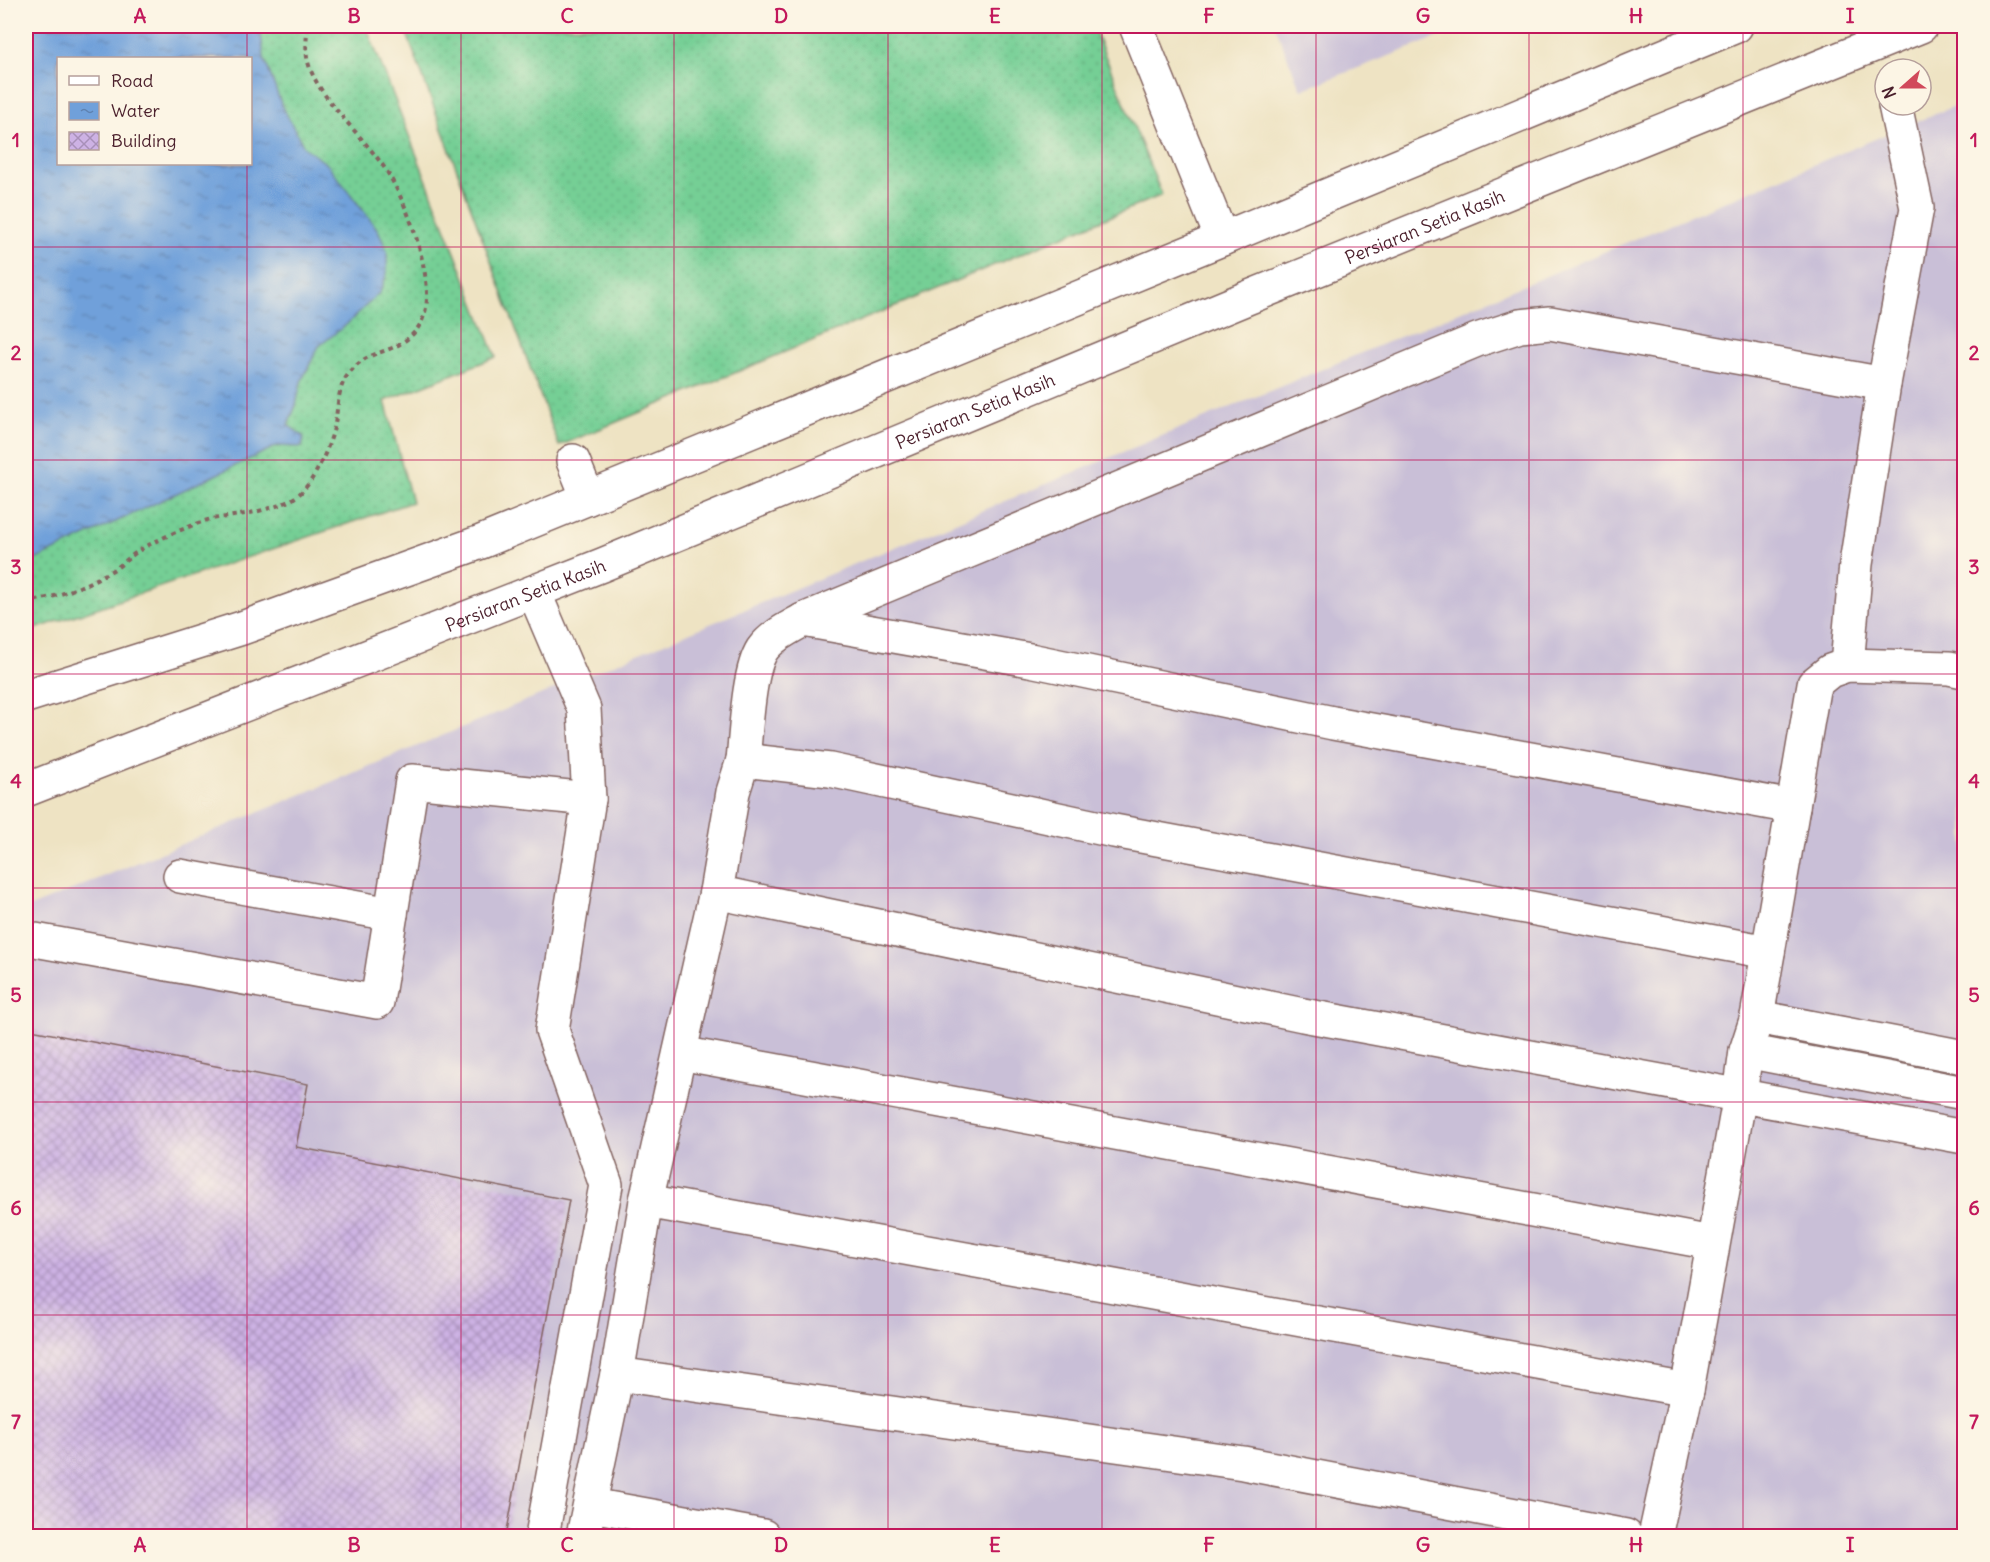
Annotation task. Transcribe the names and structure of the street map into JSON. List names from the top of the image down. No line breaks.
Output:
{"streets":{"street":["Persiaran Setia Kasih"]},"legend":["Road","Water","Building"],"north":"left","grid":{"columns":["A","B","C","D","E","F","G","H","I"],"rows":["1","2","3","4","5","6","7"]}}
